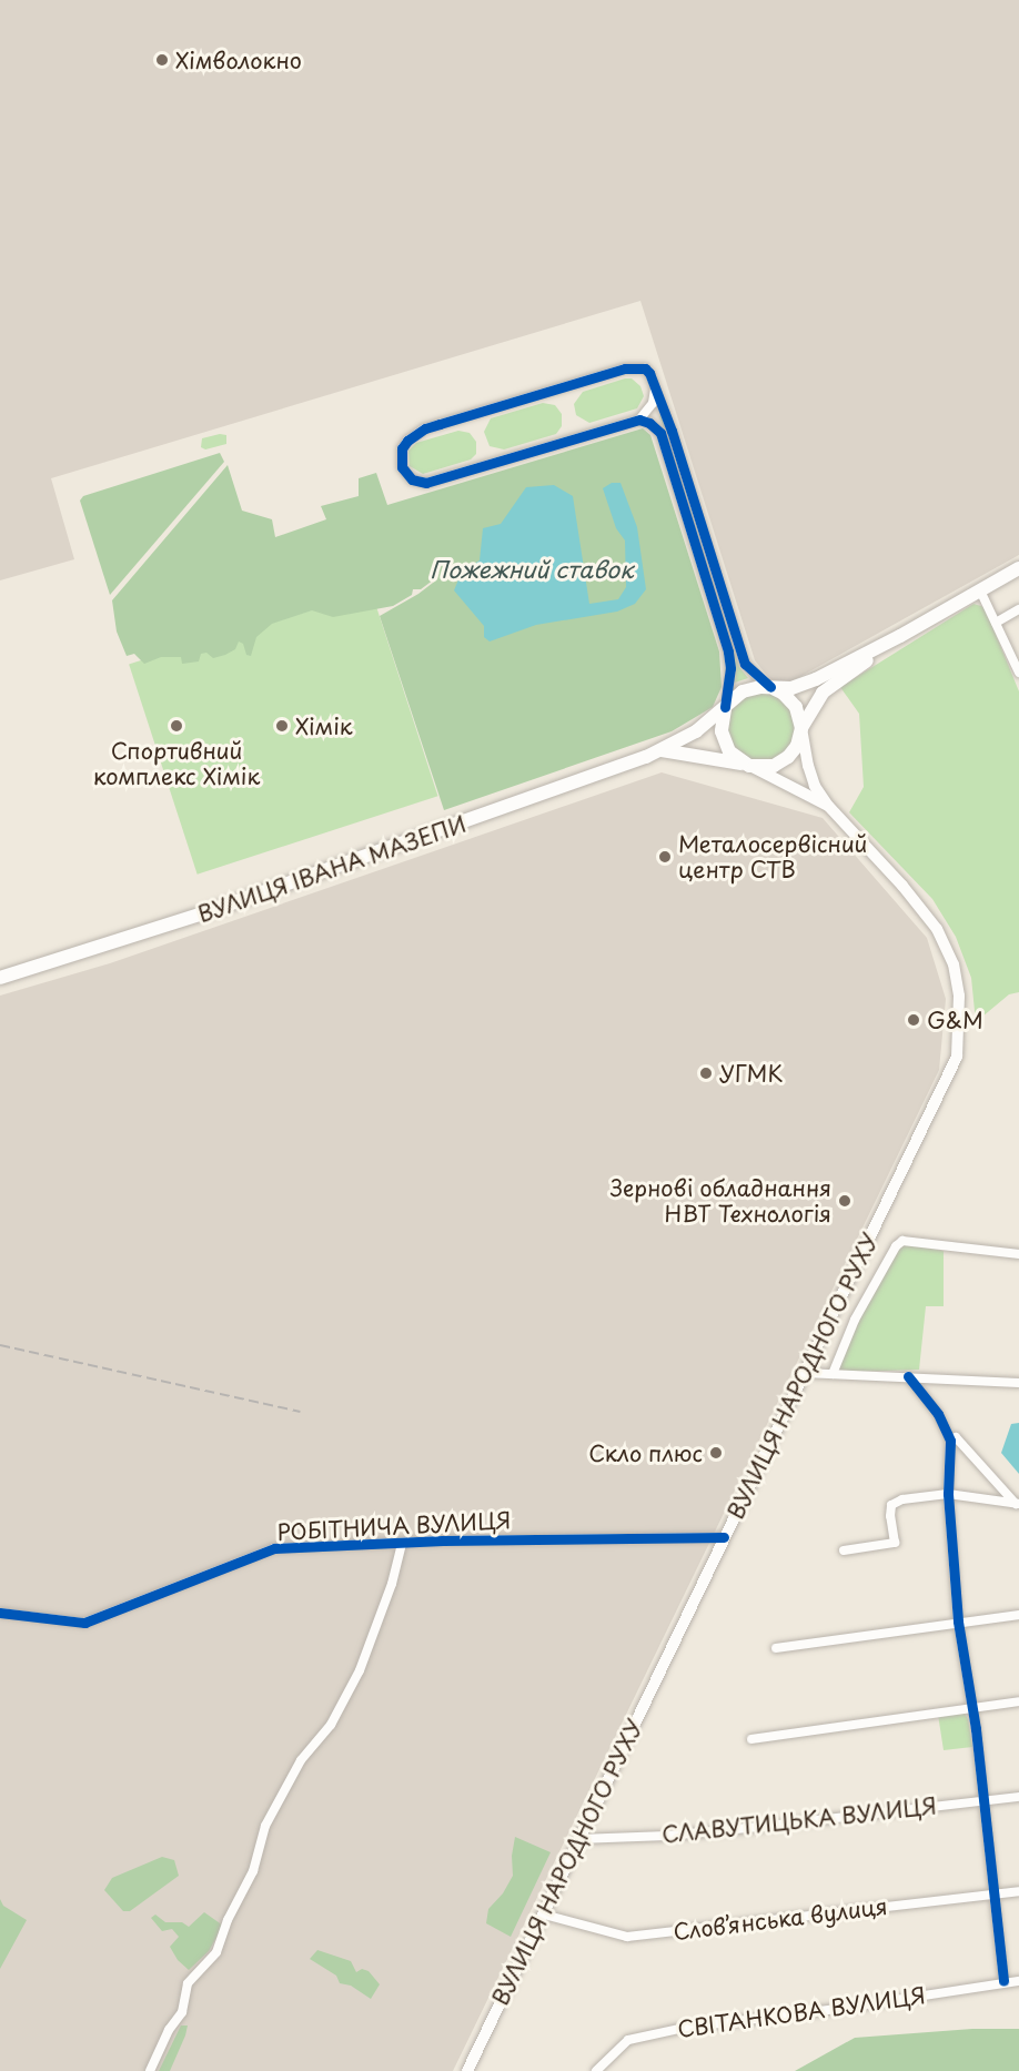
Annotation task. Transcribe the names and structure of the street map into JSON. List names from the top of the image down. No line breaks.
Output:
{"streets":{"main road":["ВУЛИЦЯ ІВАНА МАЗЕПИ","ВУЛИЦЯ НАРОДНОГО РУХУ"],"street":["РОБІТНИЧА ВУЛИЦЯ","СЛАВУТИЦЬКА ВУЛИЦЯ","Словʼянська вулиця","СВІТАНКОВА ВУЛИЦЯ"]},"crossings":[["ВУЛИЦЯ ІВАНА МАЗЕПИ","ВУЛИЦЯ НАРОДНОГО РУХУ"],["ВУЛИЦЯ НАРОДНОГО РУХУ","РОБІТНИЧА ВУЛИЦЯ"],["ВУЛИЦЯ НАРОДНОГО РУХУ","СЛАВУТИЦЬКА ВУЛИЦЯ"],["ВУЛИЦЯ НАРОДНОГО РУХУ","Словʼянська вулиця"]],"water":["Пожежний ставок"],"places":["Хімволокно","Спортивний комплекс Хімік","Хімік","Металосервісний центр СТВ","G&M","УГМК","Зернові обладнання НВТ Технологія","Скло плюс"]}
